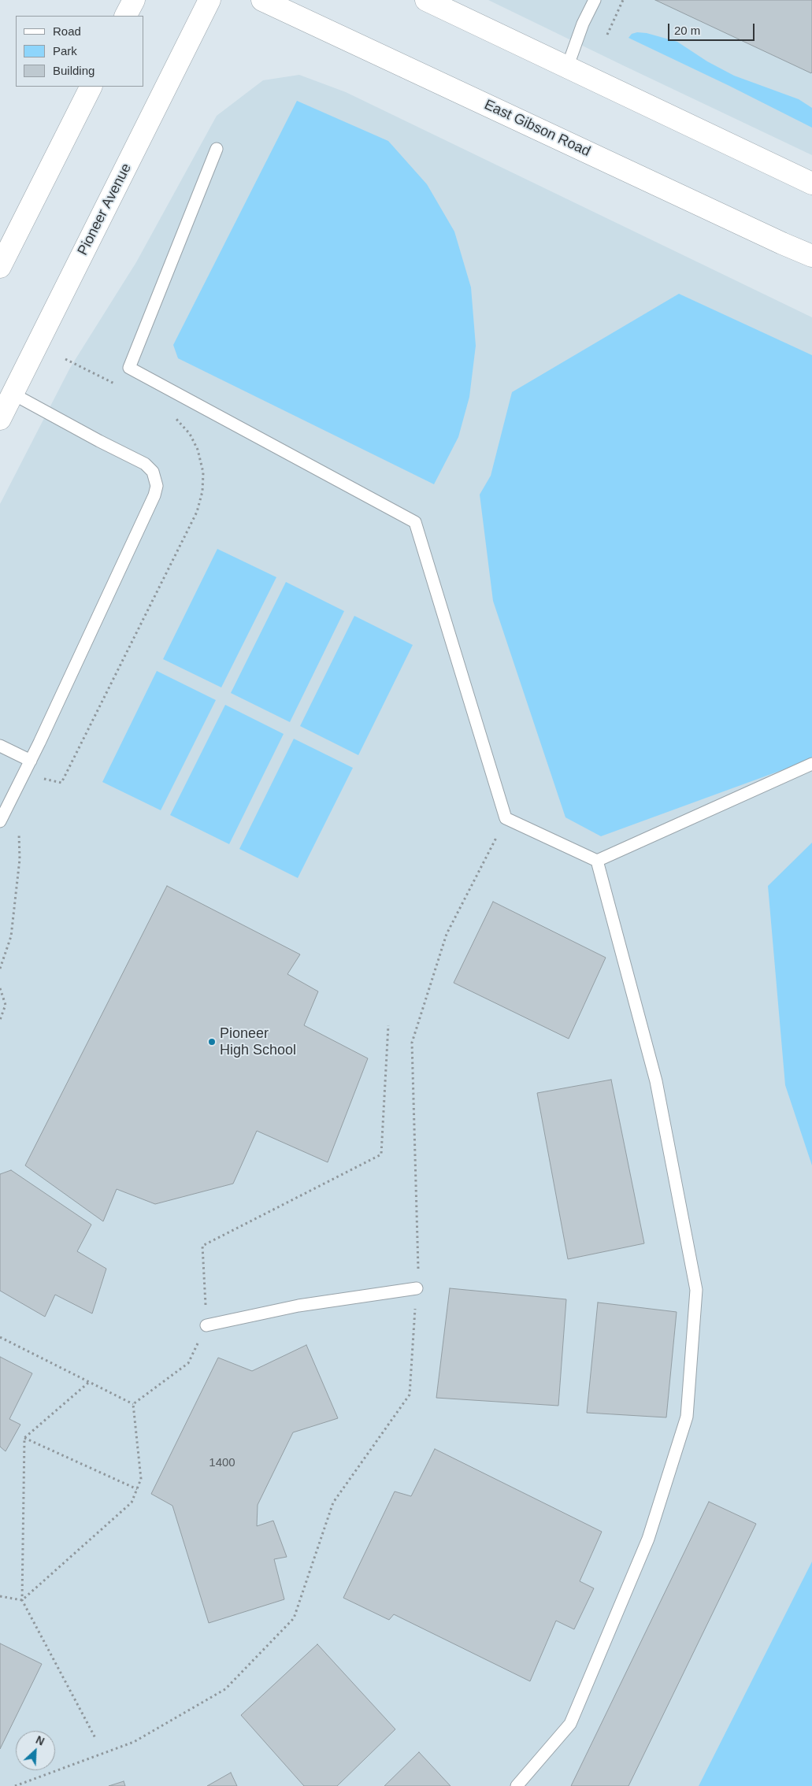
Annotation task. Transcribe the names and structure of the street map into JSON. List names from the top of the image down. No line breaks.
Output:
{"streets":{"main road":["East Gibson Road","Pioneer Avenue"]},"places":["Pioneer High School"],"house_numbers":["1400"],"legend":["Road","Park","Building"],"scale_bar":"20 m","north":"top right"}
